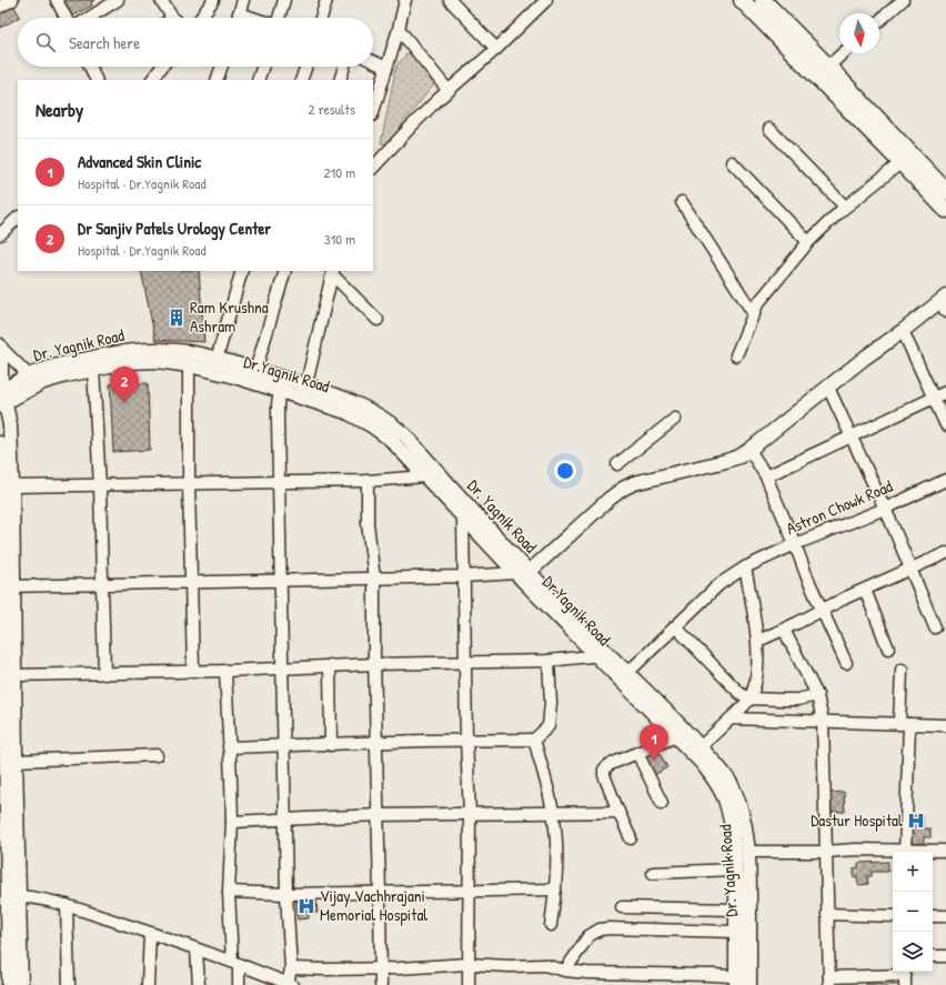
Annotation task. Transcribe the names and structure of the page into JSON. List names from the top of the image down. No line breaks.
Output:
{"streets":{"street":["Dr. Yagnik Road","Dr.Yagnik Road","Astron Chowk Road"]},"crossings":[["Dr. Yagnik Road","Dr.Yagnik Road"],["Dr. Yagnik Road","Astron Chowk Road"]],"places":{"building":["Ram Krushna Ashram"],"hospital":["Dastur Hospital","Vijay Vachhrajani Memorial Hospital"]},"north":"bottom","page":{"search":"Search here","heading":["Nearby","2 results"],"list":[{"mark":"1","name":"Advanced Skin Clinic","note":"Hospital · Dr.Yagnik Road","value":"210 m"},{"mark":"2","name":"Dr Sanjiv Patels Urology Center","note":"Hospital · Dr.Yagnik Road","value":"310 m"}],"pins":["2","1"],"map_buttons":["+","−"]}}
